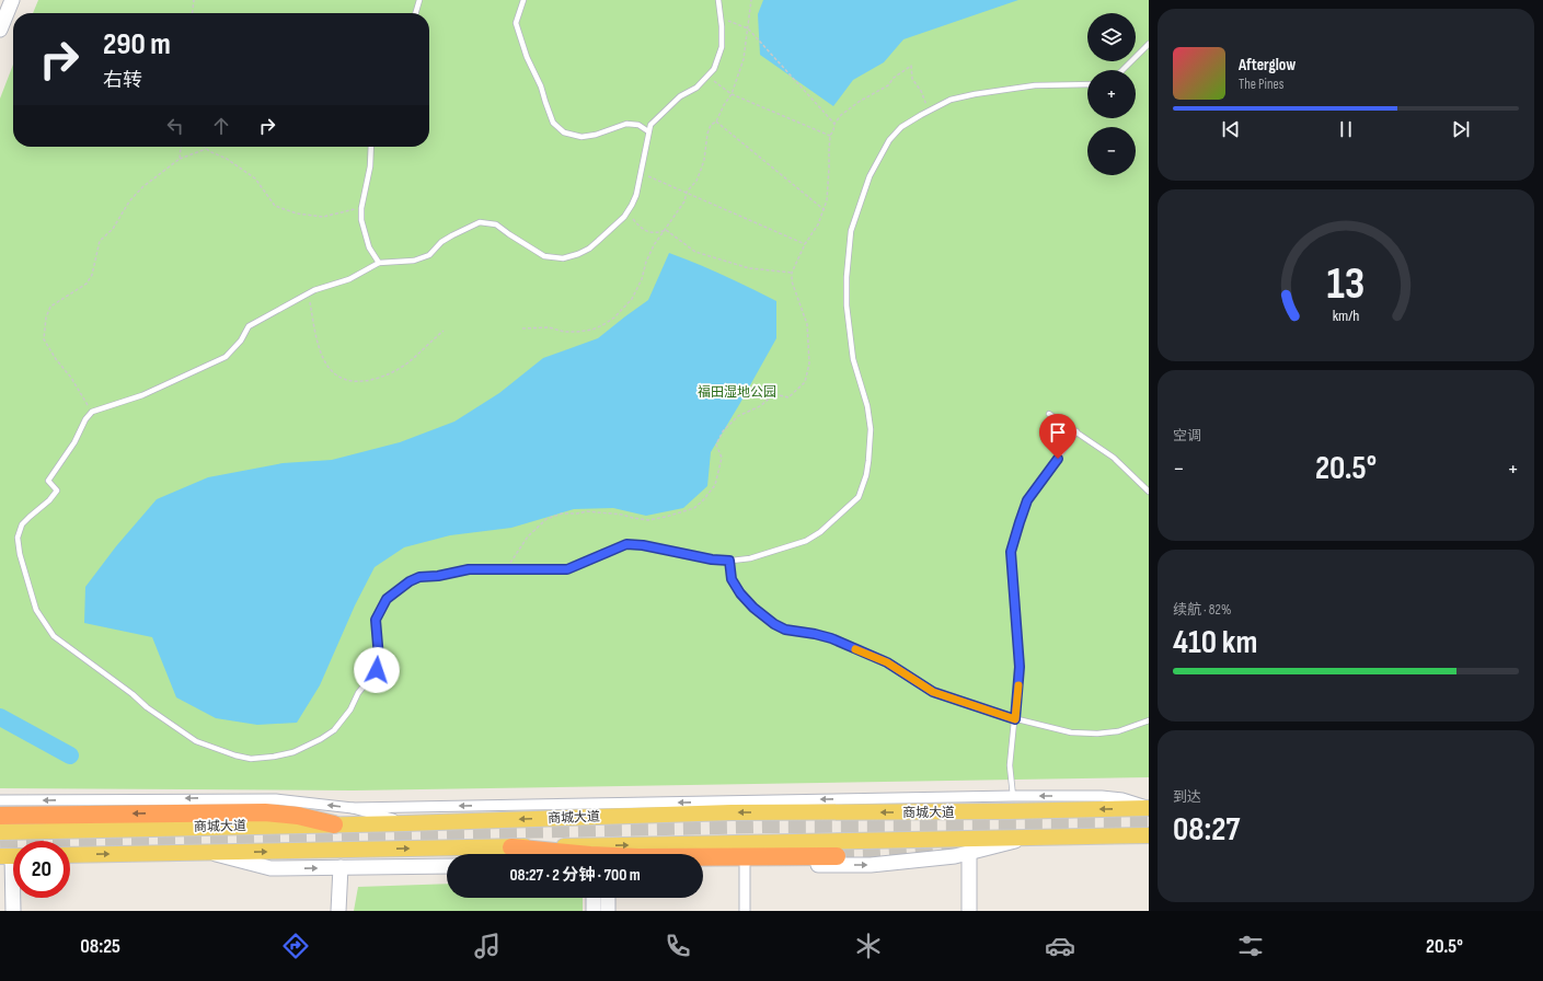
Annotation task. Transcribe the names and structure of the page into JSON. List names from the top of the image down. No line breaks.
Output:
{"streets":{"main road":["商城大道"]},"parks":["福田湿地公园"],"page":{"map_buttons":["+","−"],"turn":["290 m","右转"],"song":["Afterglow","The Pines"],"tile":["空调",["续航 · 82%","410 km"],["到达","08:27"]],"heat":["−","20.5°","+"],"limit":"20","trip":"08:27 · 2 分钟 · 700 m","tabs":["08:25","20.5°"],"gauge":["13","km/h"]}}
